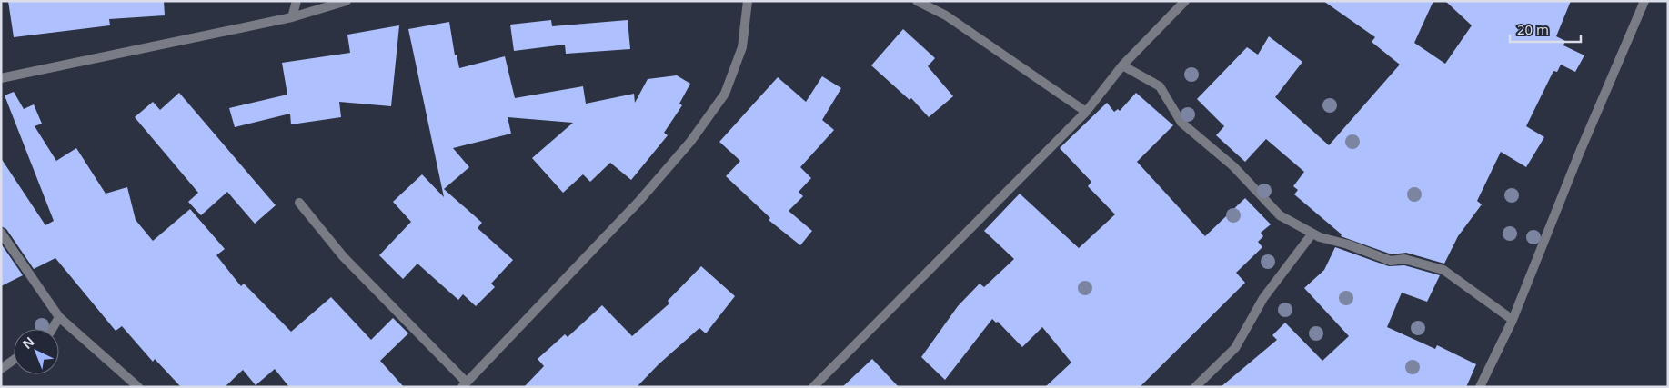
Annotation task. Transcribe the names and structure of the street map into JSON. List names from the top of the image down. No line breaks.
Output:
{"scale_bar":"20 m","north":"top left"}
